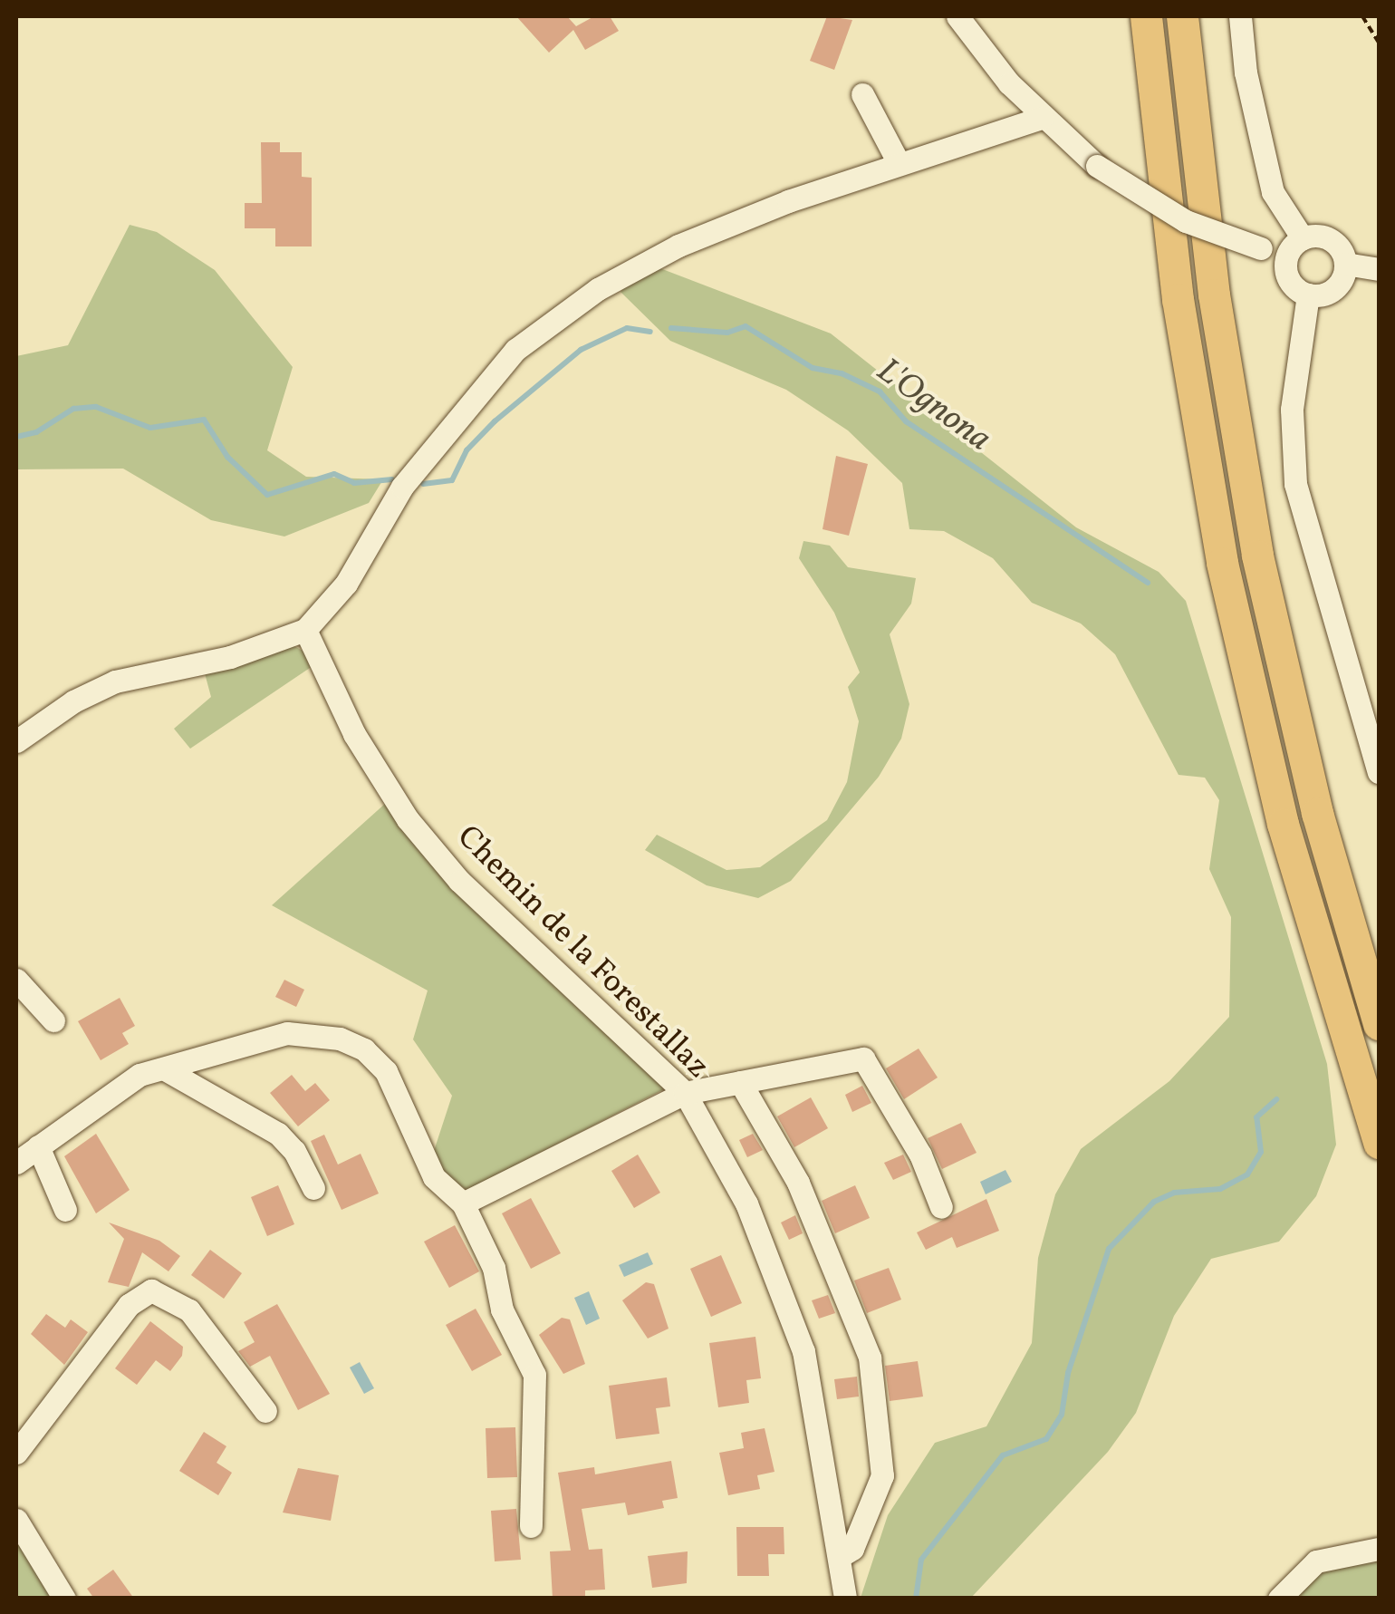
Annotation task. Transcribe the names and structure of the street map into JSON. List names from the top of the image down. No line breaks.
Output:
{"streets":{"street":["Chemin de la Forestallaz"]},"water":["L'Ognona"]}
